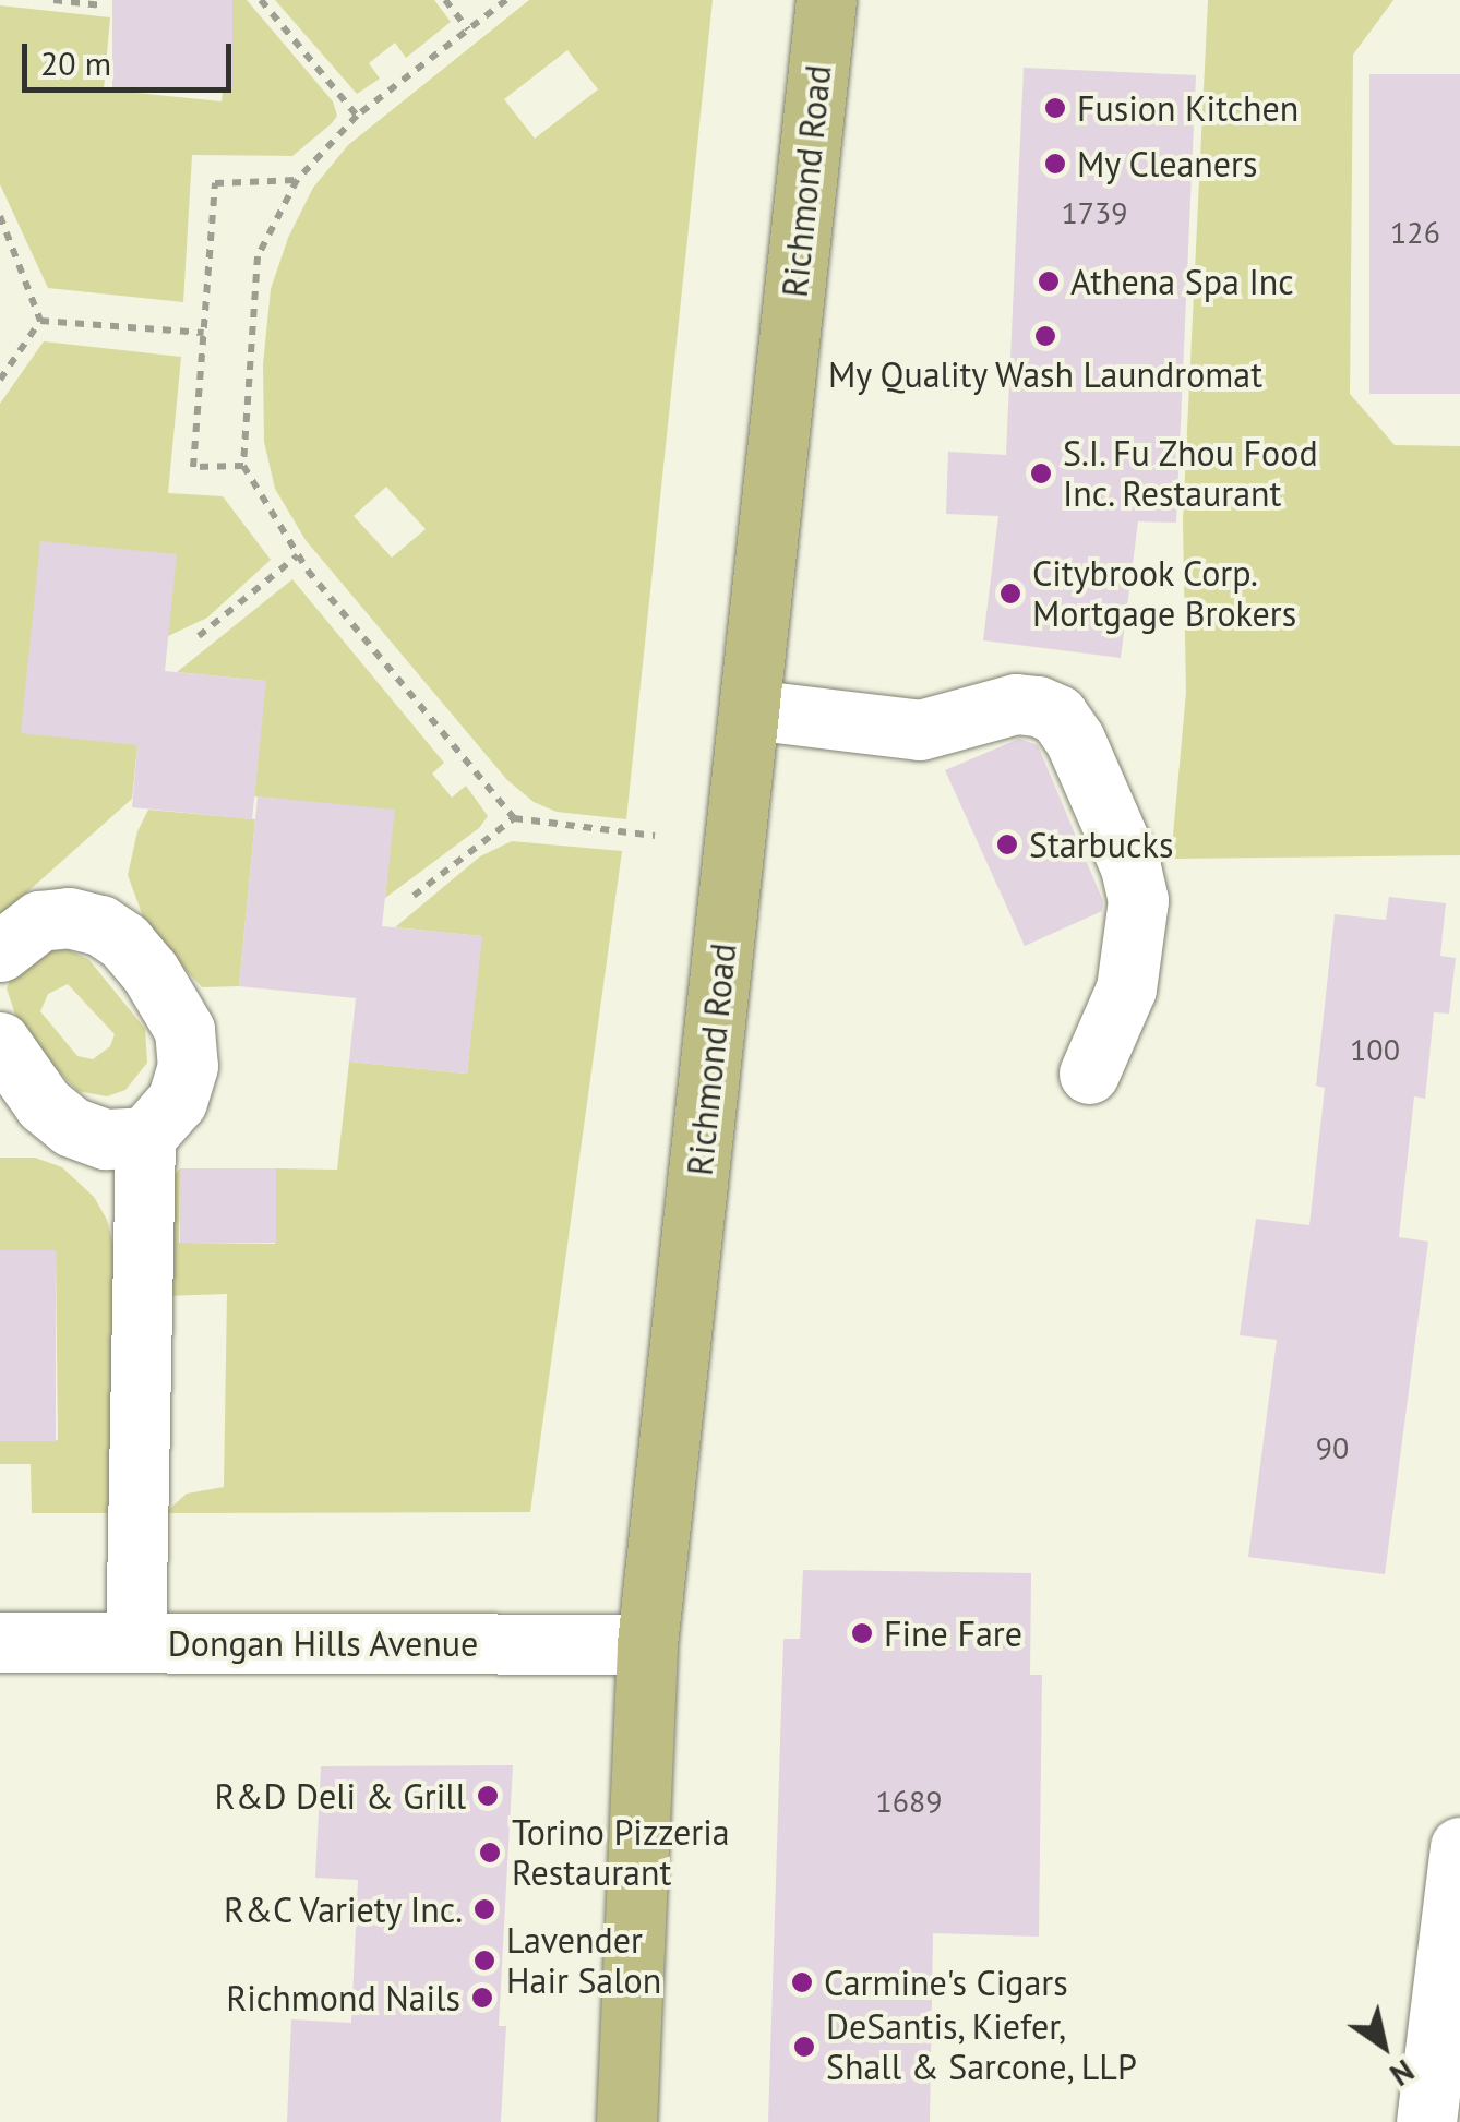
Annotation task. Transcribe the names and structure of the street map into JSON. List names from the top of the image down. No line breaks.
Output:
{"streets":{"main road":["Richmond Road"],"street":["Dongan Hills Avenue"]},"crossings":[["Richmond Road","Dongan Hills Avenue"]],"places":["Fusion Kitchen","My Cleaners","Athena Spa Inc","My Quality Wash Laundromat","S.I. Fu Zhou Food Inc. Restaurant","Citybrook Corp. Mortgage Brokers","Starbucks","Fine Fare","R&D Deli & Grill","Torino Pizzeria Restaurant","R&C Variety Inc.","Lavender Hair Salon","Carmine's Cigars","Richmond Nails","DeSantis, Kiefer, Shall & Sarcone, LLP"],"house_numbers":["1739","126","100","90","1689"],"scale_bar":"20 m","north":"bottom right"}
